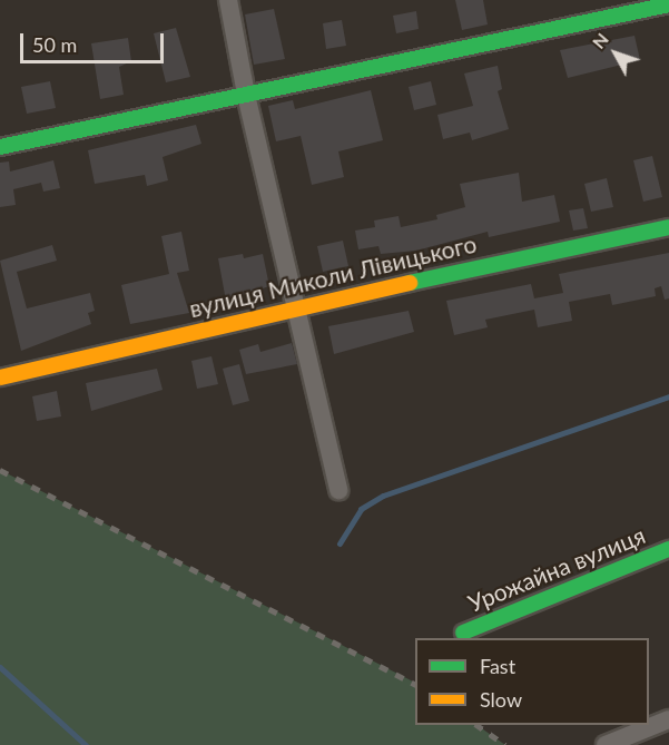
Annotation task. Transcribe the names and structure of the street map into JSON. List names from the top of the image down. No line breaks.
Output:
{"streets":{"street":["вулиця Миколи Лівицького","Урожайна вулиця"]},"legend":["Fast","Slow"],"scale_bar":"50 m","north":"top left"}
